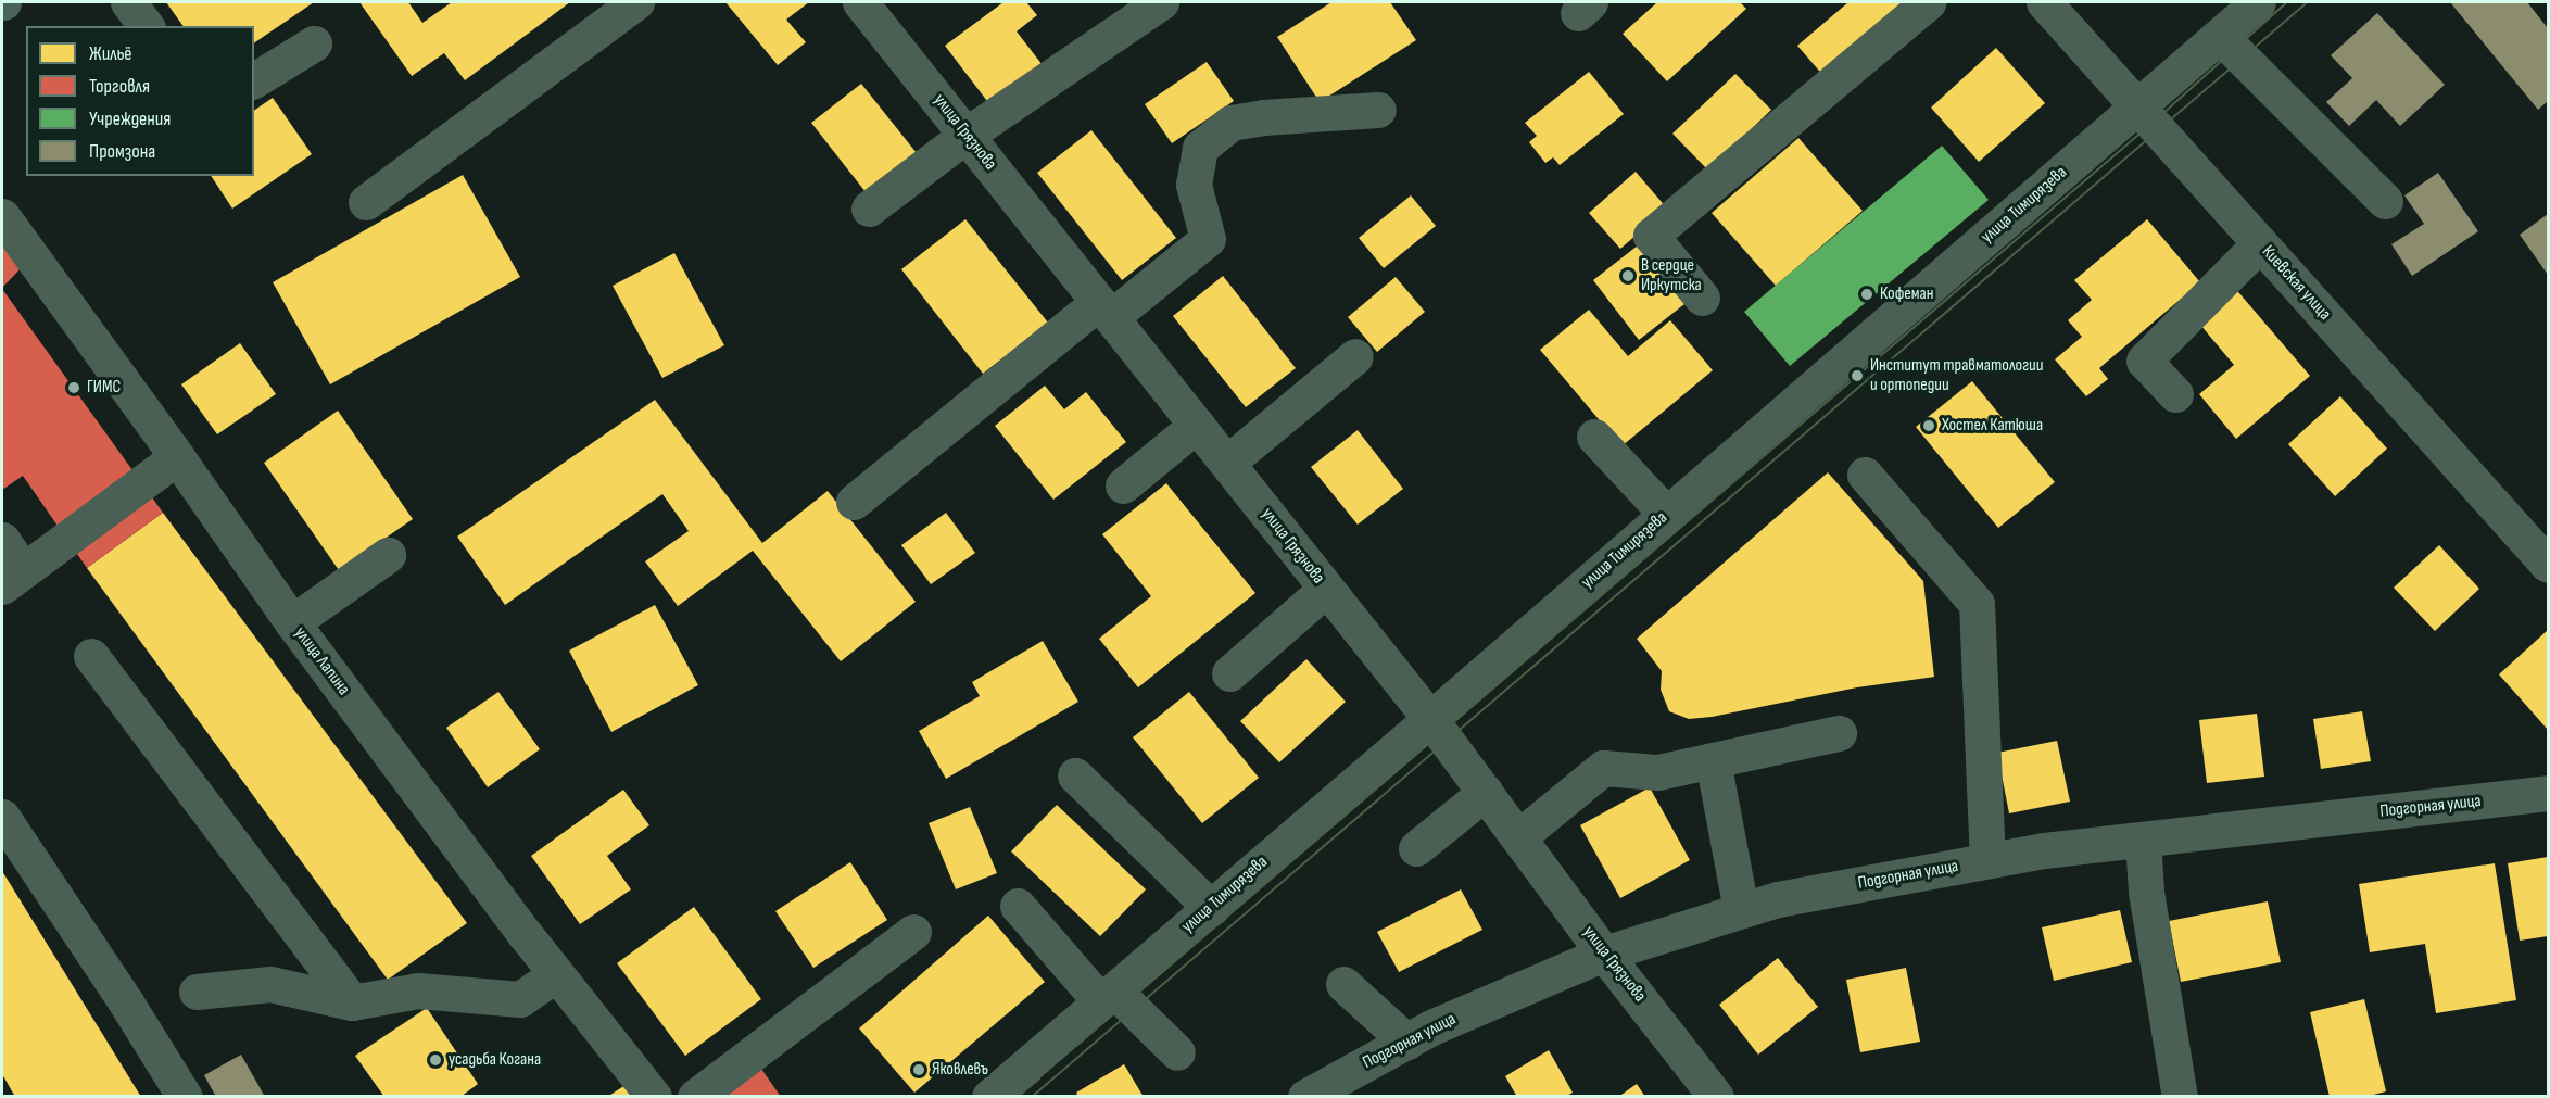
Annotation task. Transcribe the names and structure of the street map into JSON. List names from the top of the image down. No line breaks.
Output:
{"streets":{"street":["улица Грязнова","улица Тимирязева","Киевская улица","улица Лапина","Подгорная улица"]},"crossings":[["улица Грязнова","улица Тимирязева"],["улица Грязнова","Подгорная улица"],["улица Тимирязева","Киевская улица"]],"places":["В сердце Иркутска","Кофеман","Институт травматологии и ортопедии","ГИМС","Хостел Катюша","усадьба Когана","Яковлевъ"],"legend":["Жильё","Торговля","Учреждения","Промзона"]}
